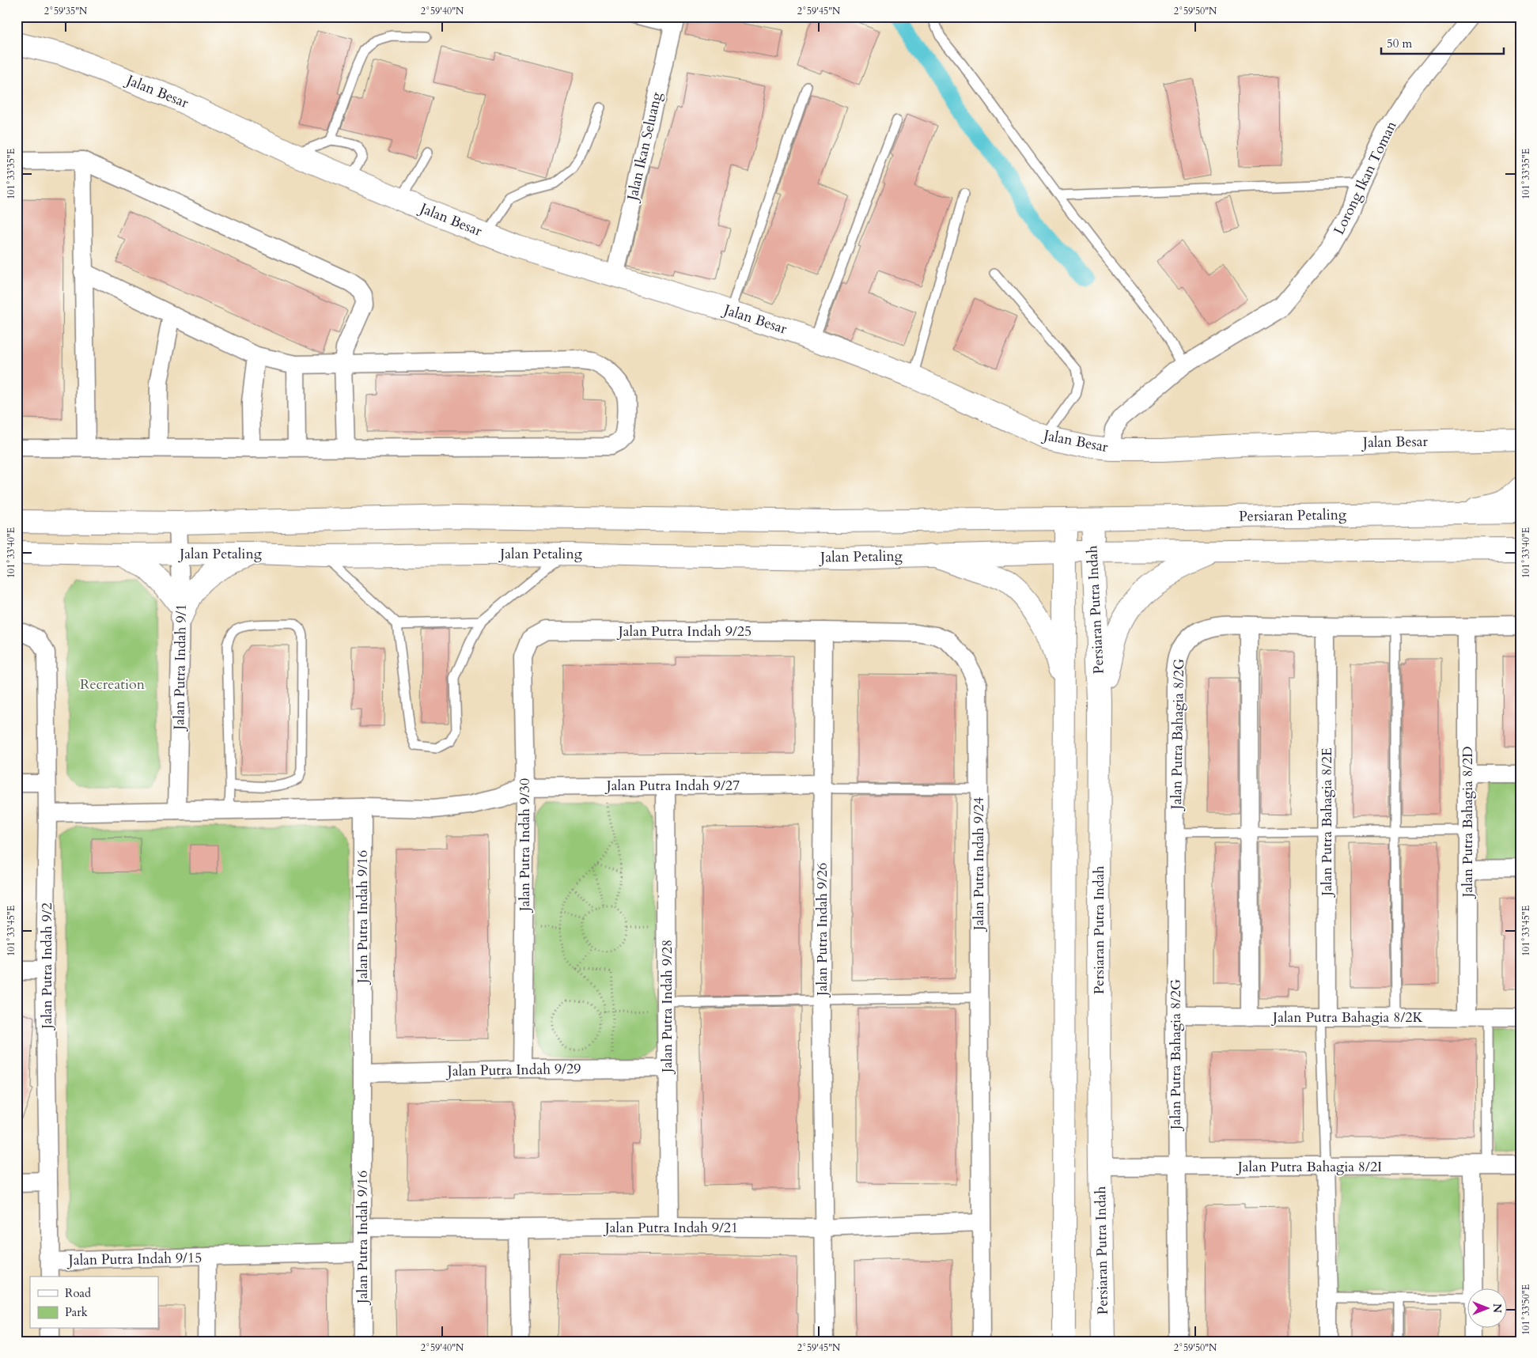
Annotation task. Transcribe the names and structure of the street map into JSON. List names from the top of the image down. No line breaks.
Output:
{"streets":{"main road":["Jalan Besar","Persiaran Petaling","Jalan Petaling","Persiaran Putra Indah"],"street":["Jalan Ikan Seluang","Lorong Ikan Toman","Jalan Putra Indah 9/25","Jalan Putra Indah 9/1","Jalan Putra Bahagia 8/2G","Jalan Putra Indah 9/27","Jalan Putra Bahagia 8/2E","Jalan Putra Bahagia 8/2D","Jalan Putra Indah 9/30","Jalan Putra Indah 9/24","Jalan Putra Indah 9/16","Jalan Putra Indah 9/26","Jalan Putra Indah 9/2","Jalan Putra Indah 9/28","Jalan Putra Bahagia 8/2K","Jalan Putra Indah 9/29","Jalan Putra Bahagia 8/2I","Jalan Putra Indah 9/21","Jalan Putra Indah 9/15"]},"crossings":[["Jalan Besar","Jalan Ikan Seluang"],["Jalan Besar","Lorong Ikan Toman"],["Persiaran Petaling","Persiaran Putra Indah"],["Jalan Petaling","Persiaran Putra Indah"],["Jalan Petaling","Jalan Putra Indah 9/1"],["Persiaran Putra Indah","Jalan Putra Bahagia 8/2I"],["Jalan Putra Indah 9/25","Jalan Putra Indah 9/30"],["Jalan Putra Indah 9/25","Jalan Putra Indah 9/24"],["Jalan Putra Indah 9/25","Jalan Putra Indah 9/26"],["Jalan Putra Bahagia 8/2G","Jalan Putra Bahagia 8/2E"],["Jalan Putra Bahagia 8/2G","Jalan Putra Bahagia 8/2D"],["Jalan Putra Bahagia 8/2G","Jalan Putra Bahagia 8/2K"],["Jalan Putra Bahagia 8/2G","Jalan Putra Bahagia 8/2I"],["Jalan Putra Indah 9/27","Jalan Putra Indah 9/30"],["Jalan Putra Indah 9/27","Jalan Putra Indah 9/26"],["Jalan Putra Indah 9/27","Jalan Putra Indah 9/28"],["Jalan Putra Bahagia 8/2E","Jalan Putra Bahagia 8/2K"],["Jalan Putra Bahagia 8/2D","Jalan Putra Bahagia 8/2K"],["Jalan Putra Indah 9/30","Jalan Putra Indah 9/29"],["Jalan Putra Indah 9/24","Jalan Putra Indah 9/26"],["Jalan Putra Indah 9/24","Jalan Putra Indah 9/21"],["Jalan Putra Indah 9/16","Jalan Putra Indah 9/29"],["Jalan Putra Indah 9/16","Jalan Putra Indah 9/21"],["Jalan Putra Indah 9/26","Jalan Putra Indah 9/21"],["Jalan Putra Indah 9/2","Jalan Putra Indah 9/15"],["Jalan Putra Indah 9/28","Jalan Putra Indah 9/29"],["Jalan Putra Indah 9/28","Jalan Putra Indah 9/21"]],"parks":["Recreation"],"legend":["Road","Park"],"scale_bar":"50 m","north":"right","coordinates":["2°59'35\"N","2°59'40\"N","2°59'45\"N","2°59'50\"N","101°33'35\"E","101°33'40\"E","101°33'45\"E","101°33'50\"E"]}
